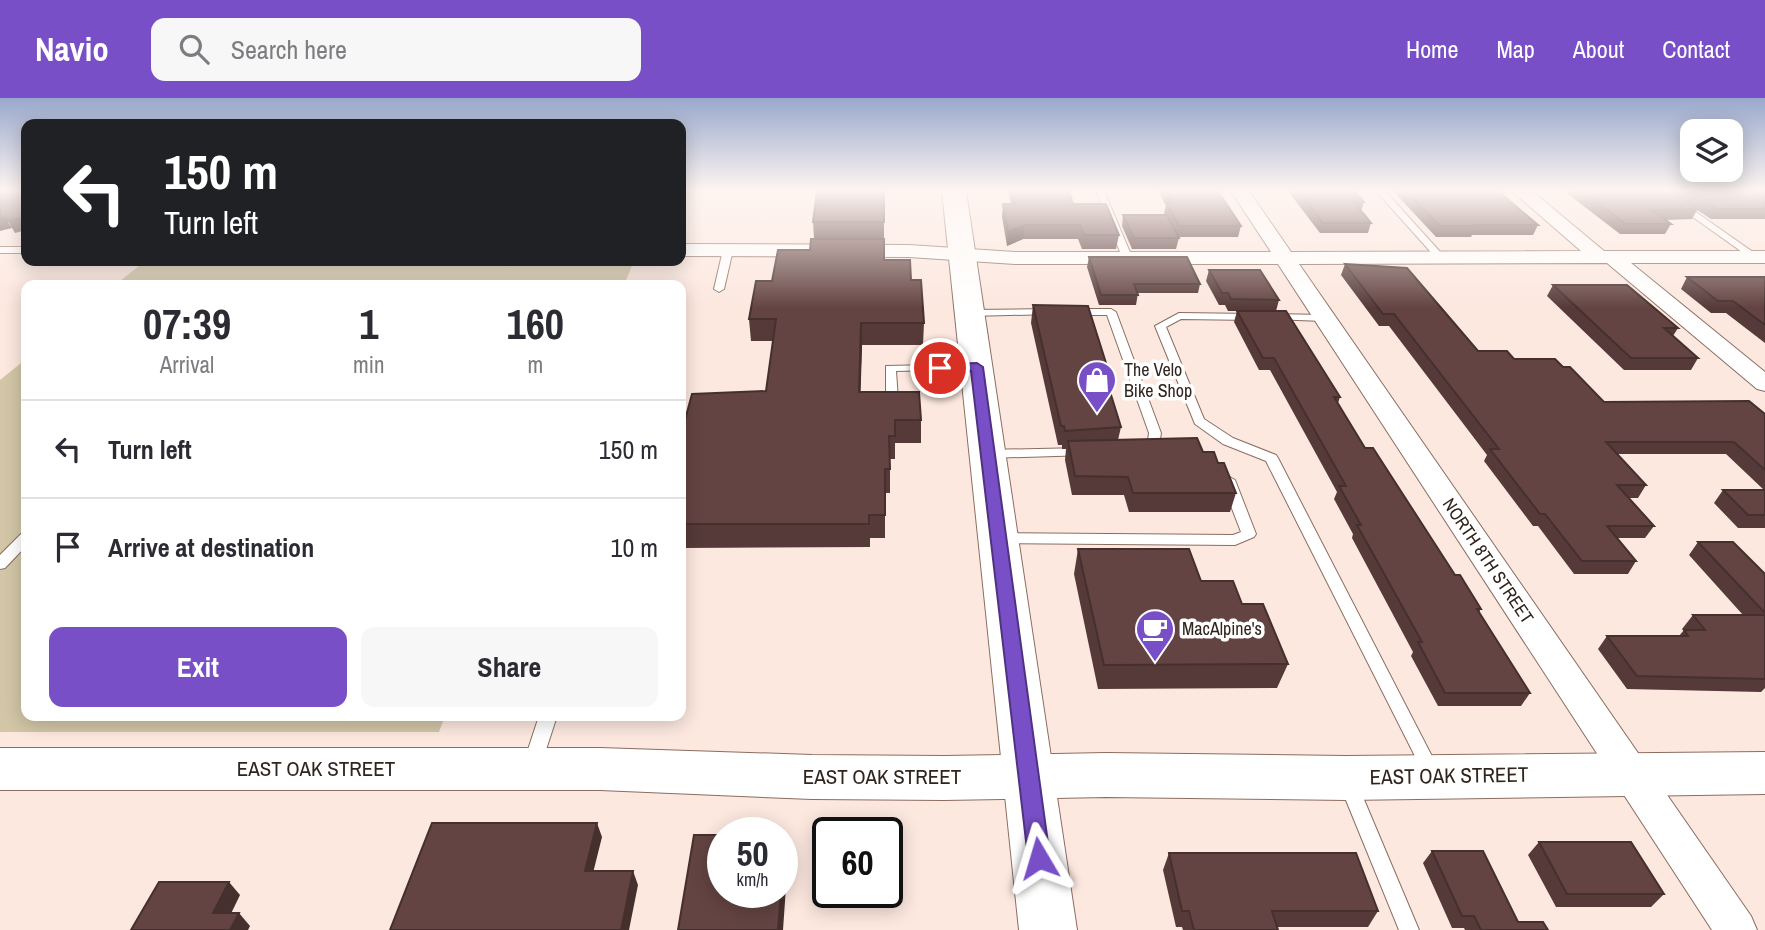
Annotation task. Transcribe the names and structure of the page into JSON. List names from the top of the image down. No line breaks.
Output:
{"streets":{"street":["NORTH 8TH STREET","EAST OAK STREET"]},"crossings":[["NORTH 8TH STREET","EAST OAK STREET"]],"places":{"shop":["The Velo Bike Shop"],"cafe":["MacAlpine's"]},"page":{"header":"Navio","search":"Search here","nav":["Home","Map","About","Contact"],"turn":["150 m","Turn left"],"eta":["07:39","Arrival","1","min","160","m"],"list":[{"name":"Turn left","value":"150 m"},{"name":"Arrive at destination","value":"10 m"}],"buttons":["Exit","Share"],"speed":"50 km/h","limit":"60"}}
